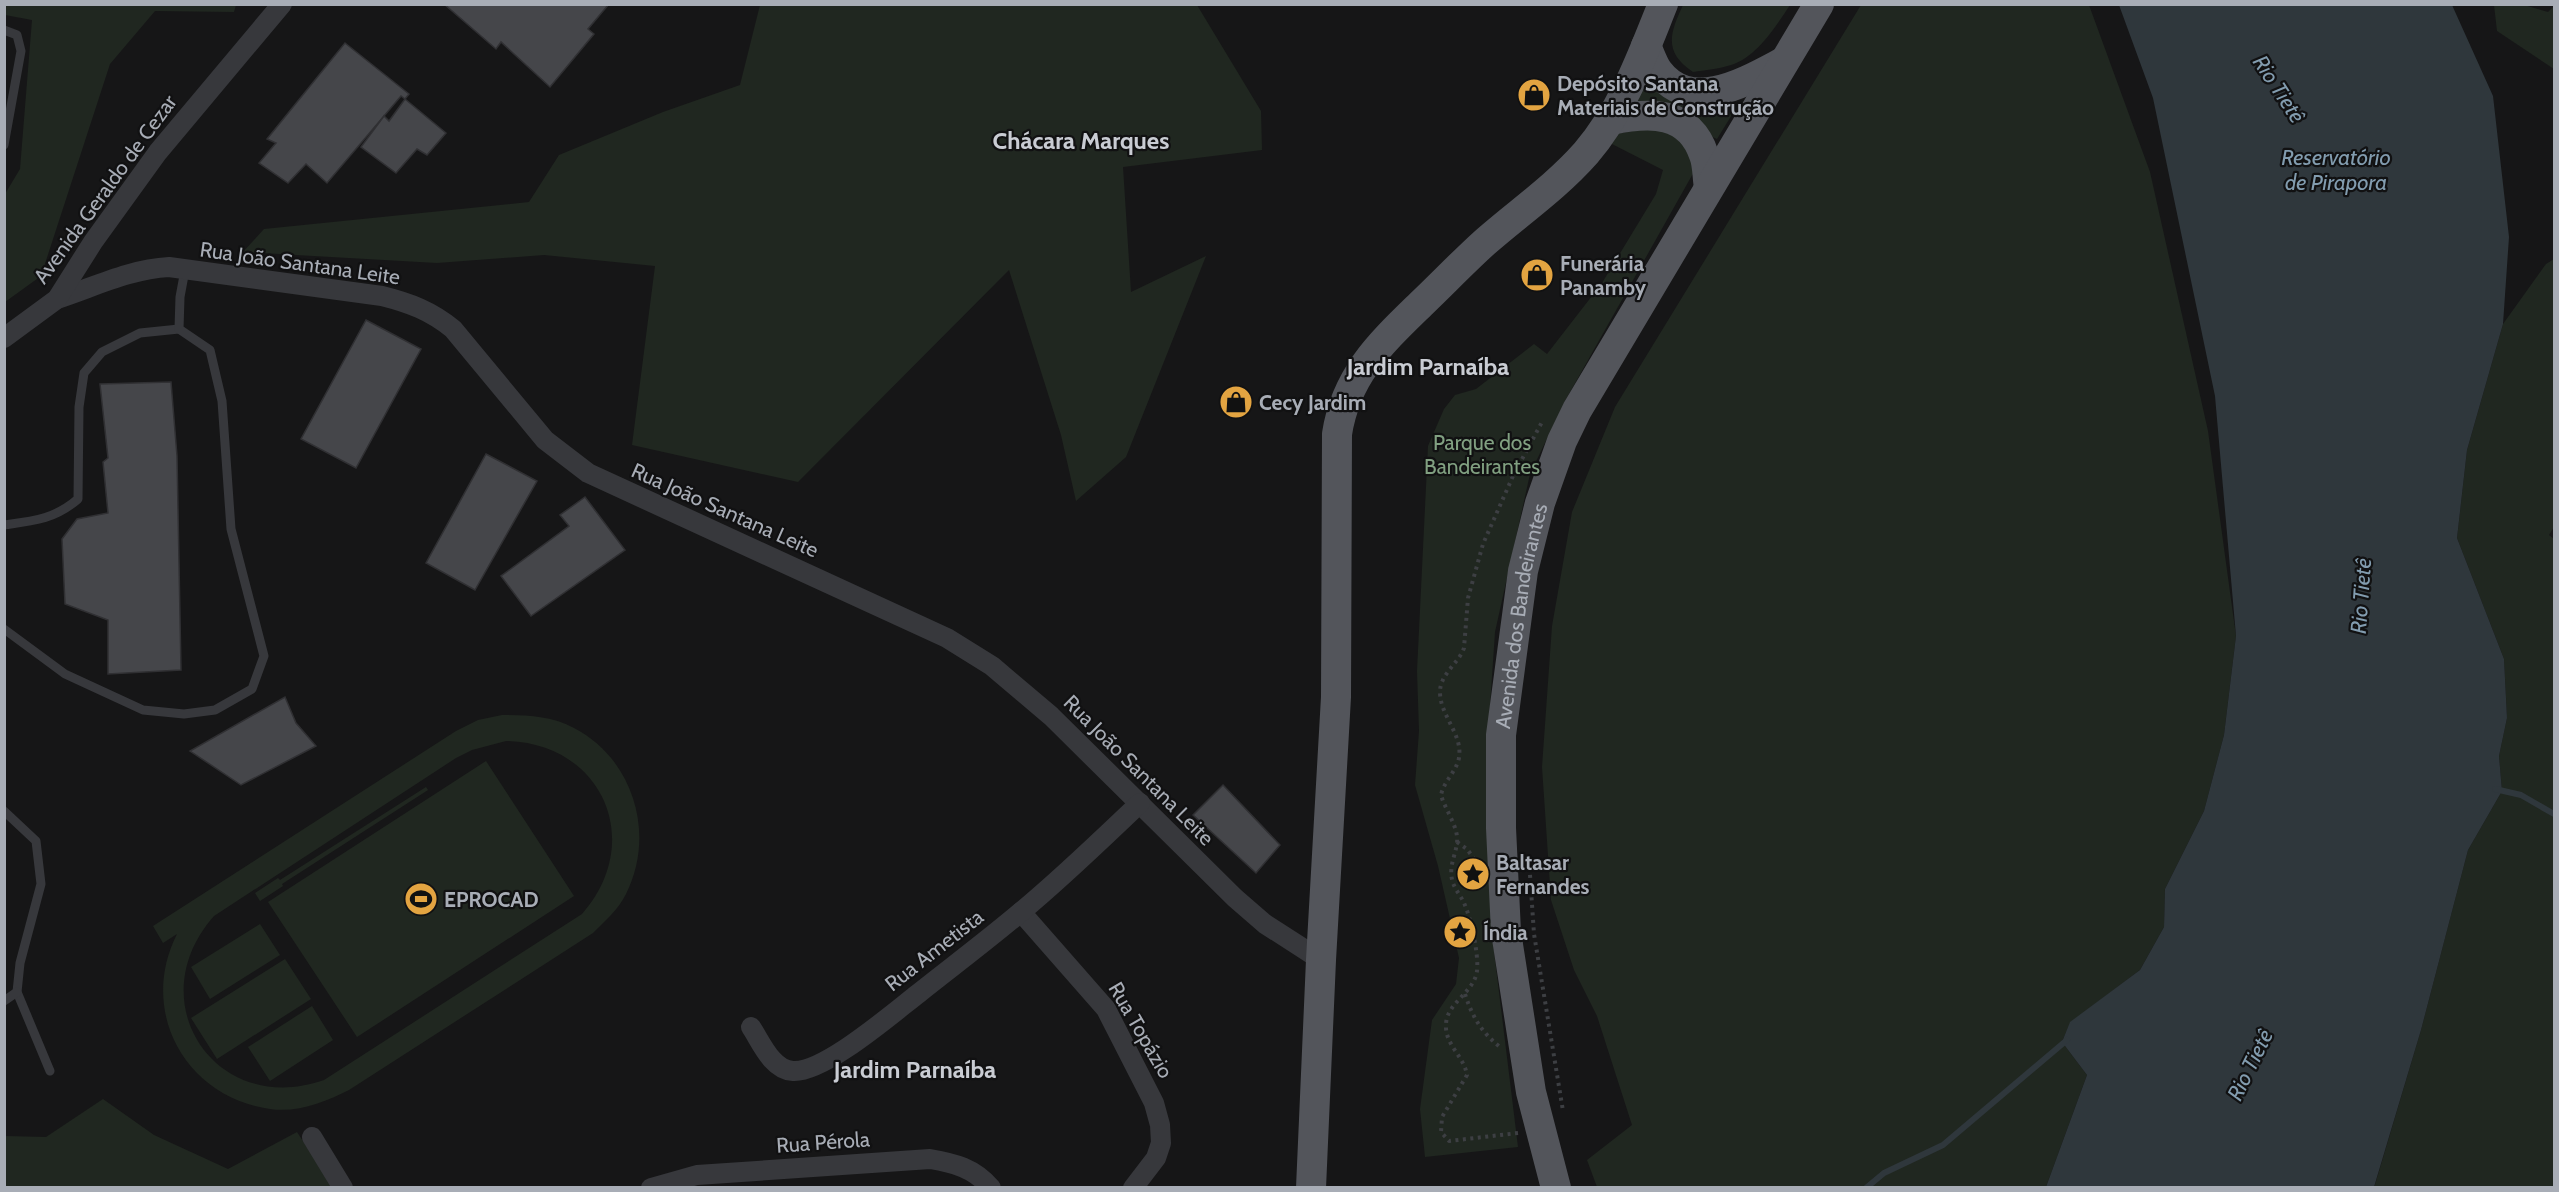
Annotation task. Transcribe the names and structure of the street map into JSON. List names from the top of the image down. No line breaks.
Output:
{"streets":{"main road":["Avenida dos Bandeirantes"],"street":["Avenida Geraldo de Cezar","Rua João Santana Leite","Rua Ametista","Rua Topázio","Rua Pérola"]},"crossings":[["Avenida Geraldo de Cezar","Rua João Santana Leite"],["Rua João Santana Leite","Rua Ametista"],["Rua Ametista","Rua Topázio"]],"districts":["Chácara Marques","Jardim Parnaíba","Jardim Parnaíba"],"water":["Rio Tietê","Reservatório de Pirapora"],"parks":["Parque dos Bandeirantes"],"places":{"shop":["Depósito Santana Materiais de Construção","Funerária Panamby","Cecy Jardim"],"place":["Baltasar Fernandes","Índia"],"sports":["EPROCAD"]}}
